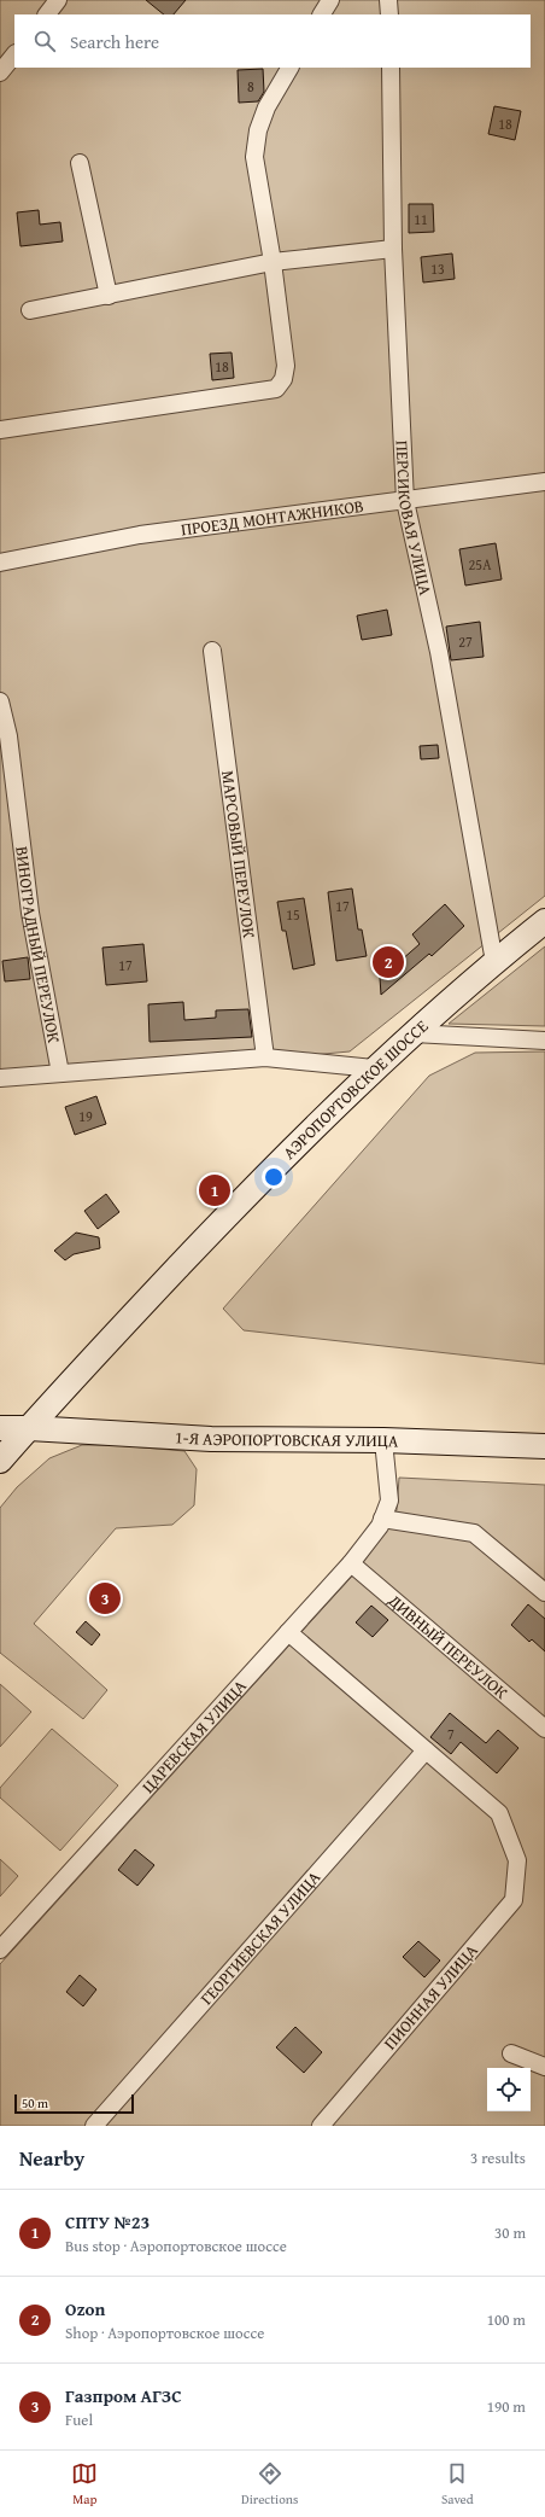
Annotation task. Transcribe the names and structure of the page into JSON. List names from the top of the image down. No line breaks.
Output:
{"streets":{"main road":["АЭРОПОРТОВСКОЕ ШОССЕ","1-Я АЭРОПОРТОВСКАЯ УЛИЦА"],"street":["ПЕРСИКОВАЯ УЛИЦА","ПРОЕЗД МОНТАЖНИКОВ","МАРСОВЫЙ ПЕРЕУЛОК","ВИНОГРАДНЫЙ ПЕРЕУЛОК","ДИВНЫЙ ПЕРЕУЛОК","ЦАРЕВСКАЯ УЛИЦА","ГЕОРГИЕВСКАЯ УЛИЦА","ПИОННАЯ УЛИЦА"]},"crossings":[["ПЕРСИКОВАЯ УЛИЦА","ПРОЕЗД МОНТАЖНИКОВ"],["ПЕРСИКОВАЯ УЛИЦА","АЭРОПОРТОВСКОЕ ШОССЕ"],["АЭРОПОРТОВСКОЕ ШОССЕ","1-Я АЭРОПОРТОВСКАЯ УЛИЦА"],["1-Я АЭРОПОРТОВСКАЯ УЛИЦА","ЦАРЕВСКАЯ УЛИЦА"],["ДИВНЫЙ ПЕРЕУЛОК","ЦАРЕВСКАЯ УЛИЦА"],["ГЕОРГИЕВСКАЯ УЛИЦА","ПИОННАЯ УЛИЦА"]],"house_numbers":["8","18","11","13","18","25А","27","17","15","17","19","7"],"scale_bar":"50 m","page":{"search":"Search here","pins":["2","1","3"],"scale":"50 m","heading":["Nearby","3 results"],"list":[{"mark":"1","name":"СПТУ №23","note":"Bus stop · Аэропортовское шоссе","value":"30 m"},{"mark":"2","name":"Ozon","note":"Shop · Аэропортовское шоссе","value":"100 m"},{"mark":"3","name":"Газпром АГЗС","note":"Fuel","value":"190 m"}],"nav":["Map","Directions","Saved"]}}
